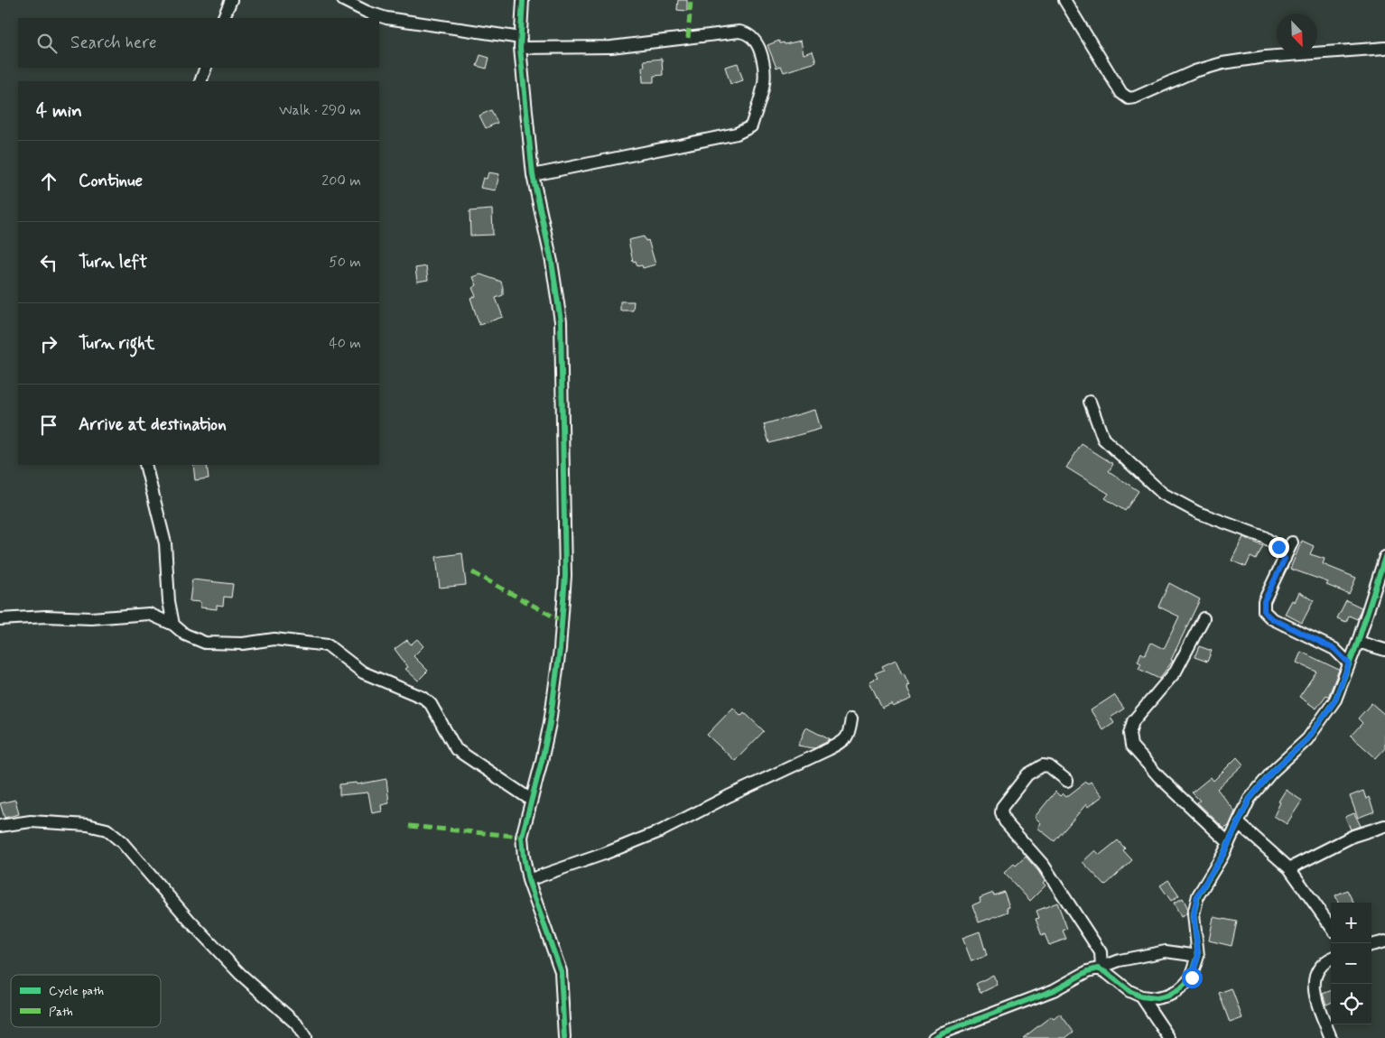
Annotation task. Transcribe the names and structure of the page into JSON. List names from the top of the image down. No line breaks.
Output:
{"legend":["Cycle path","Path"],"north":"bottom right","page":{"search":"Search here","heading":["4 min","Walk · 290 m"],"list":[["Continue","200 m"],["Turn left","50 m"],["Turn right","40 m"],"Arrive at destination"],"map_buttons":["+","−"]}}
